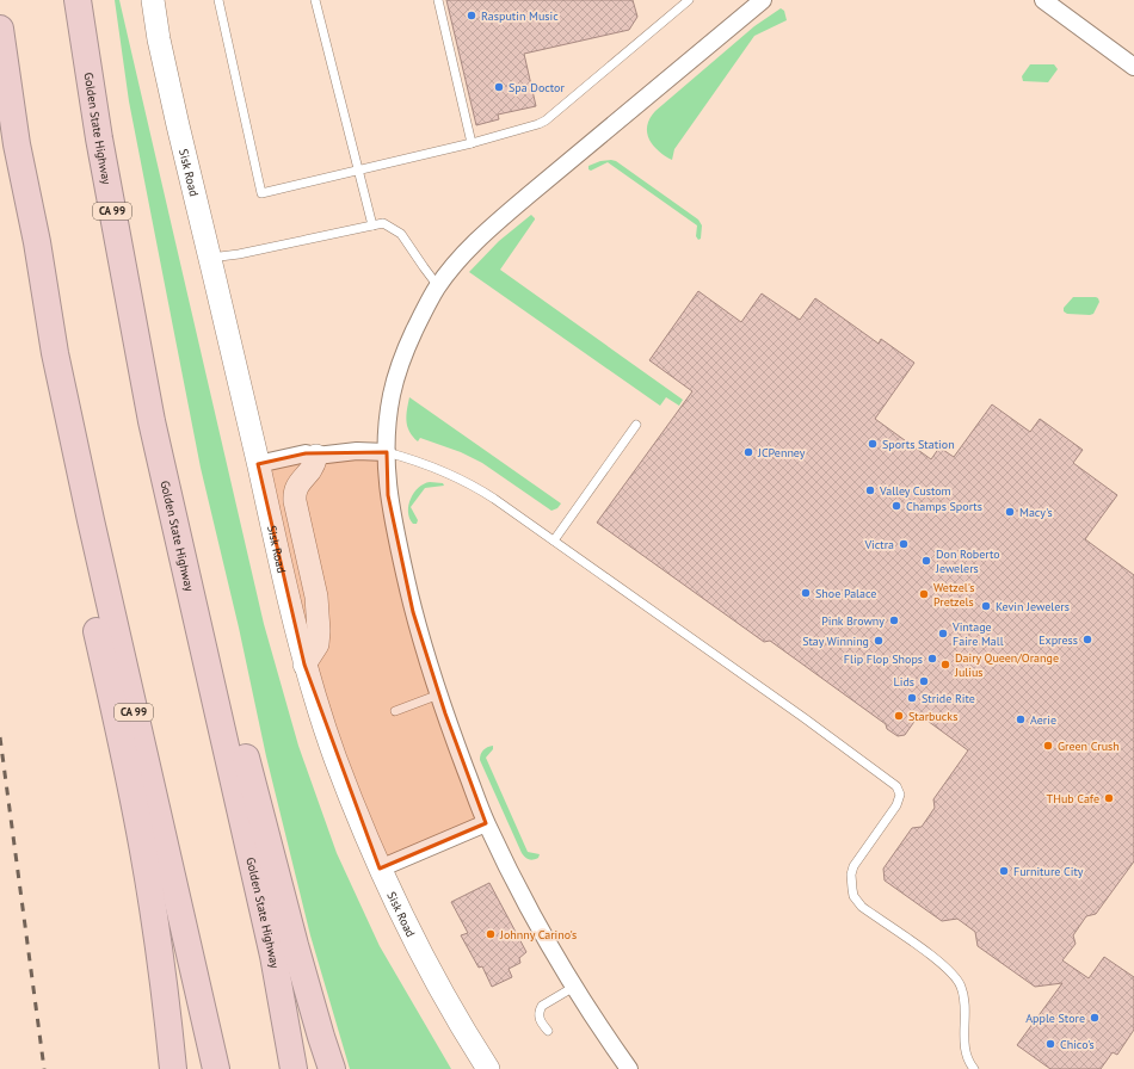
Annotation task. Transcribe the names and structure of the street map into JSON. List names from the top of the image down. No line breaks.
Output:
{"streets":{"highway":["Golden State Highway","CA 99"],"main road":["Sisk Road"]},"places":["Rasputin Music","Spa Doctor","Sports Station","JCPenney","Valley Custom","Champs Sports","Macy's","Victra","Don Roberto Jewelers","Shoe Palace","Wetzel's Pretzels","Kevin Jewelers","Pink Browny","Vintage Faire Mall","Express","Stay Winning","Flip Flop Shops","Dairy Queen/Orange Julius","Lids","Stride Rite","Starbucks","Aerie","Green Crush","THub Cafe","Furniture City","Johnny Carino's","Apple Store","Chico's"]}
